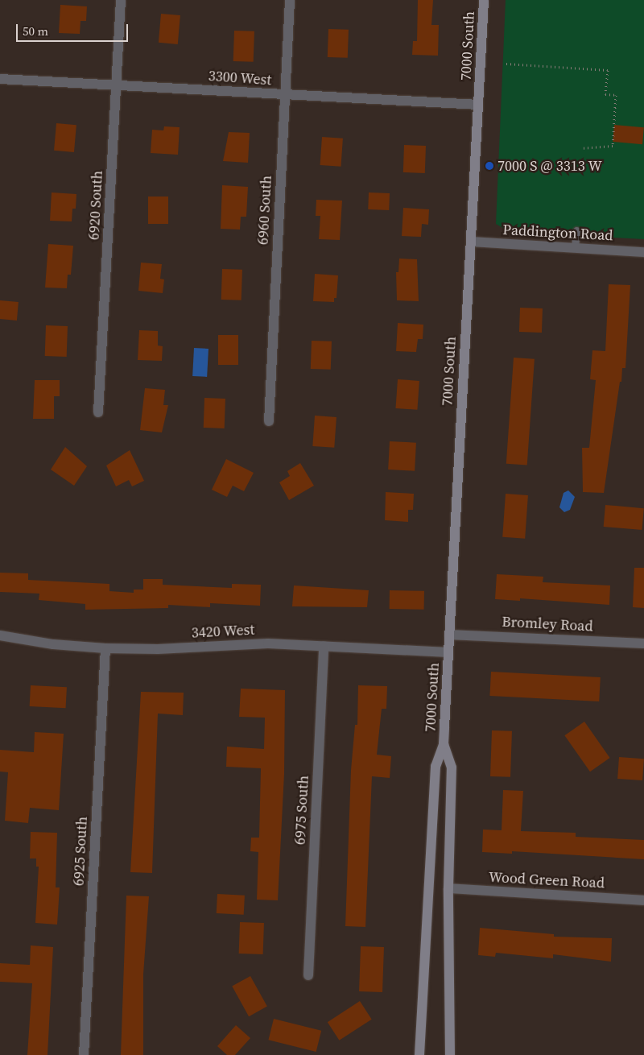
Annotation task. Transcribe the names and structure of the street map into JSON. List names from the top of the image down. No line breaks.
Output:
{"streets":{"main road":["7000 South"],"street":["3300 West","6920 South","6960 South","Paddington Road","Bromley Road","3420 West","6975 South","6925 South","Wood Green Road"]},"crossings":[["7000 South","3300 West"],["7000 South","Paddington Road"],["7000 South","Bromley Road"],["7000 South","3420 West"],["7000 South","Wood Green Road"],["3300 West","6920 South"],["3300 West","6960 South"],["3420 West","6975 South"],["3420 West","6925 South"]],"places":["7000 S @ 3313 W"],"scale_bar":"50 m"}
